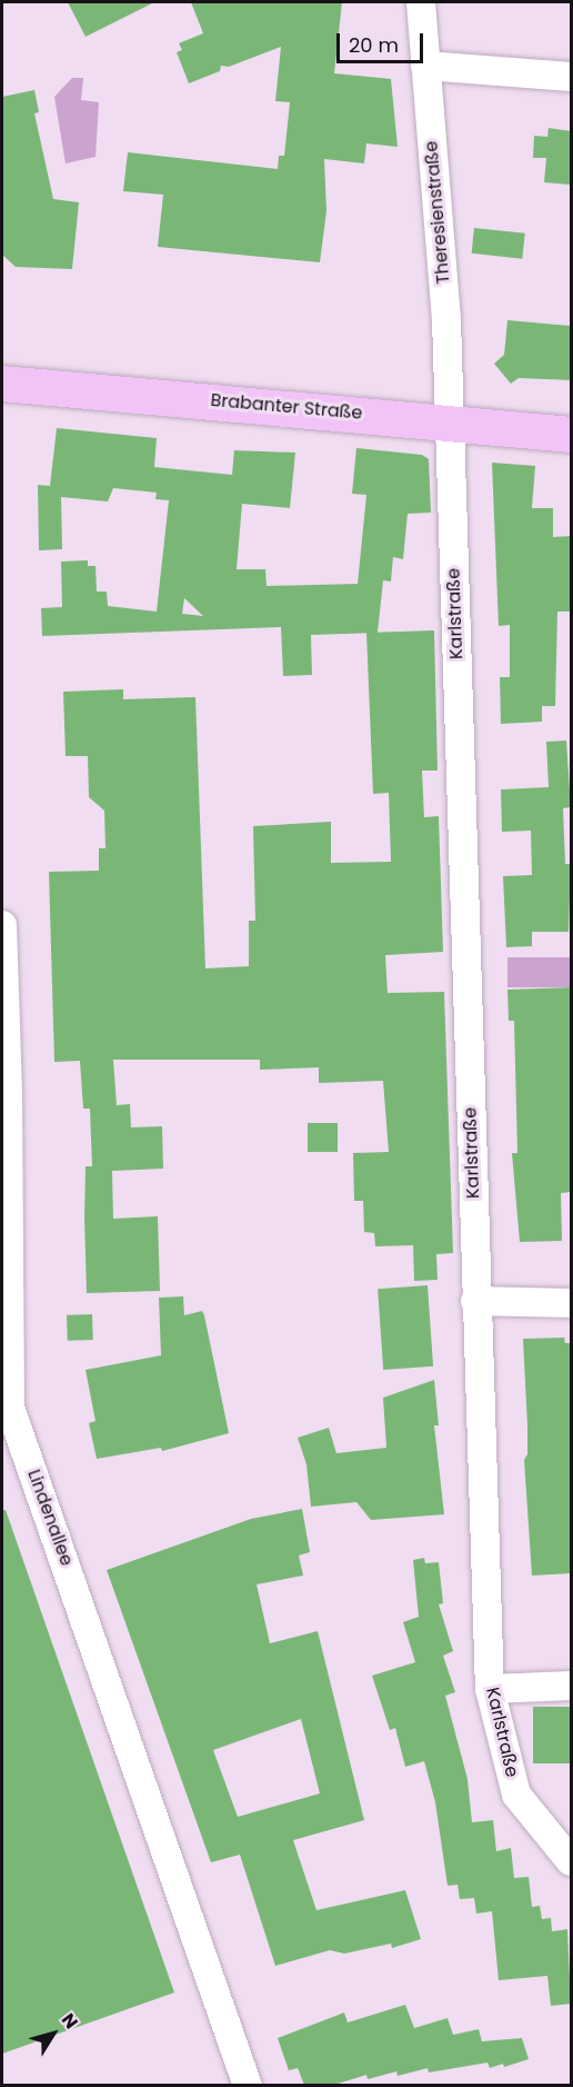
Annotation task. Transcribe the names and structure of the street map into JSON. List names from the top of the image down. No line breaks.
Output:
{"streets":{"main road":["Brabanter Straße"],"street":["Theresienstraße","Karlstraße","Lindenallee"]},"crossings":[["Theresienstraße","Brabanter Straße"],["Theresienstraße","Karlstraße"],["Brabanter Straße","Karlstraße"]],"scale_bar":"20 m","north":"top right"}
